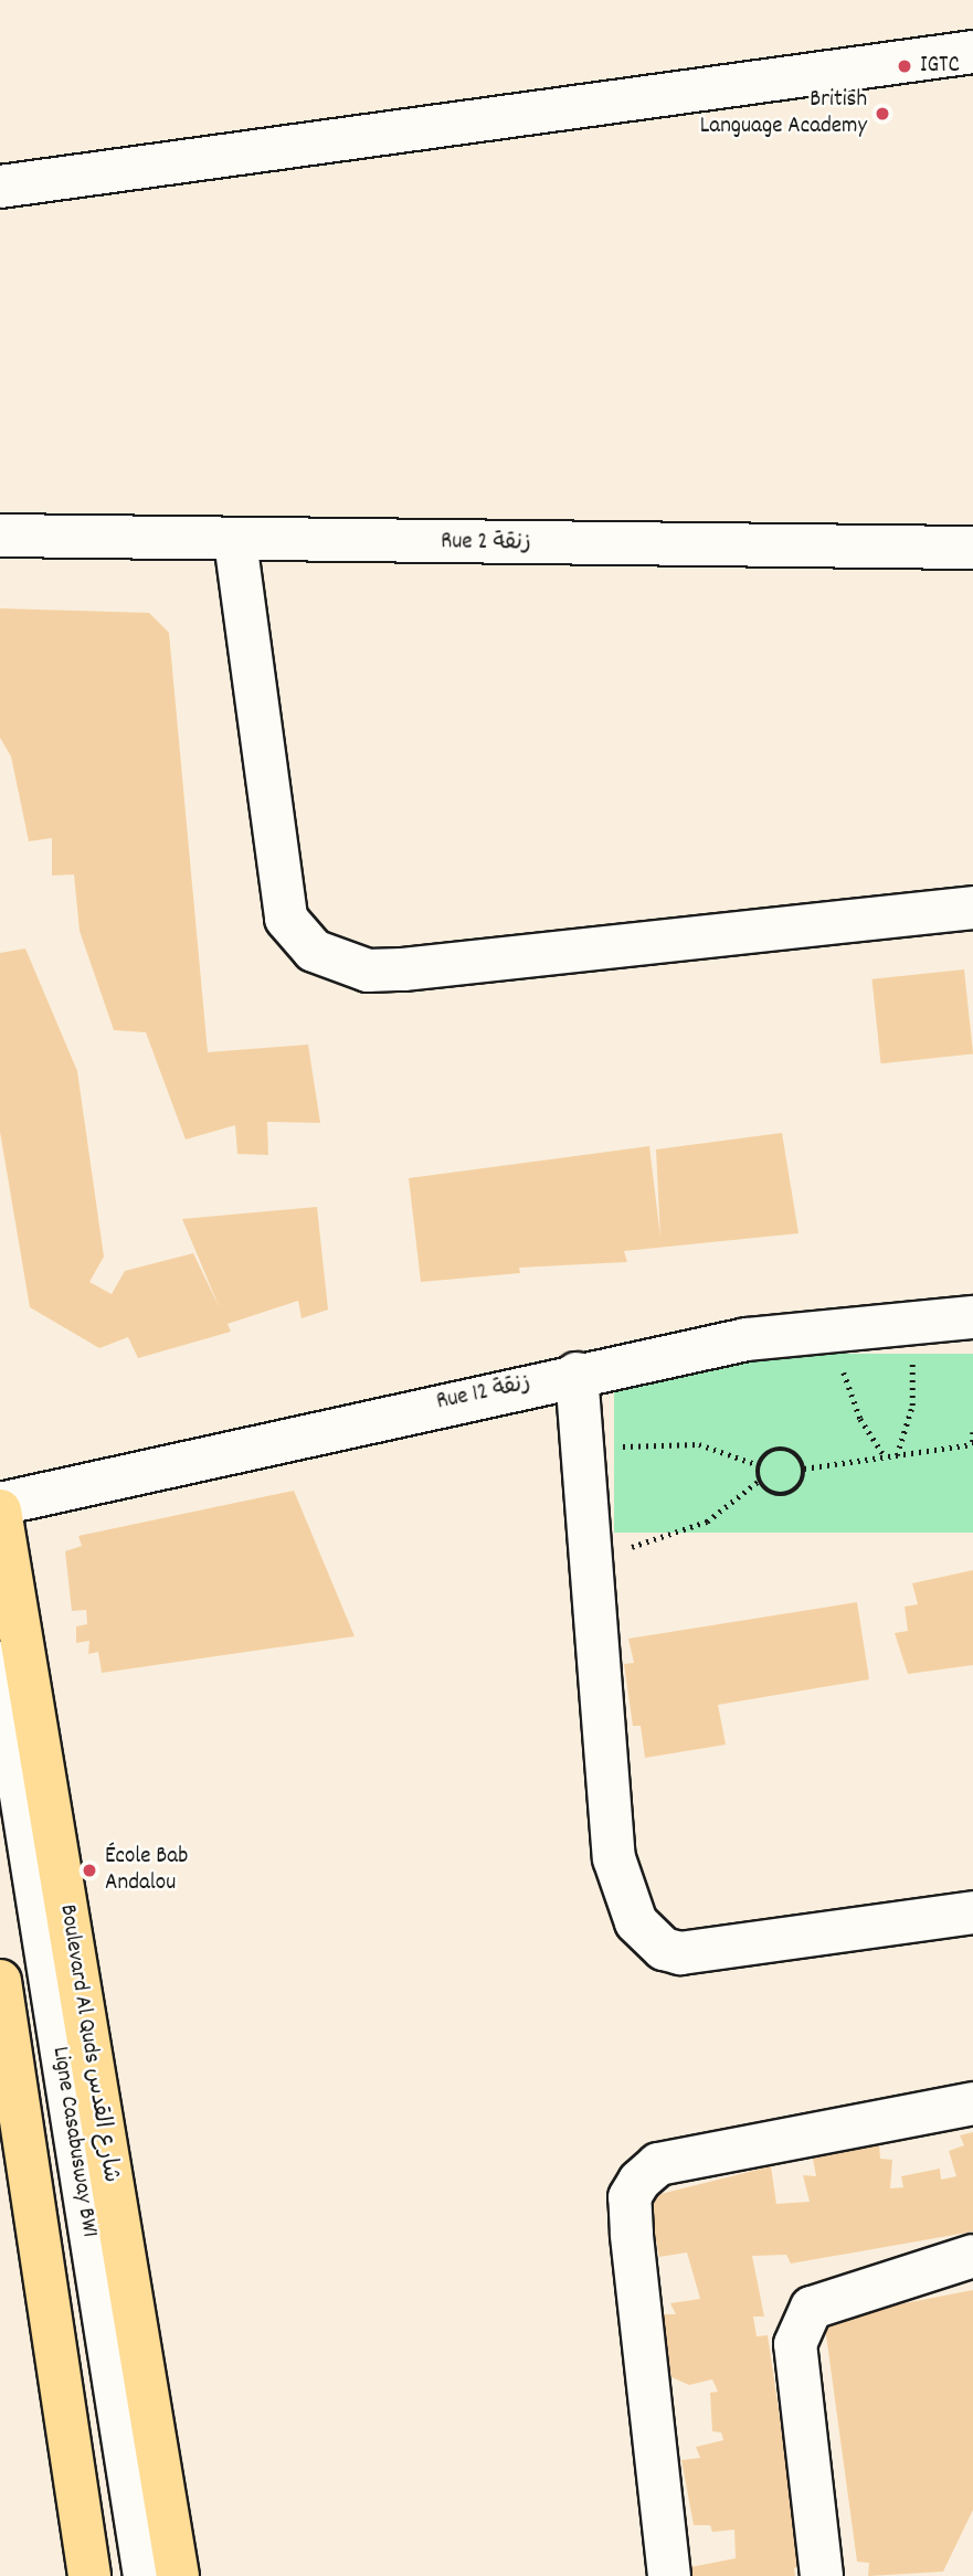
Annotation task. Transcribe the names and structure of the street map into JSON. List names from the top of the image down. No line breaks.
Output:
{"streets":{"main road":["Boulevard Al Quds شارع القدس"],"street":["Rue 2 زنقة","Rue 12 زنقة","Ligne Casabusway BW1"]},"places":["IGTC","British Language Academy","École Bab Andalou"]}
